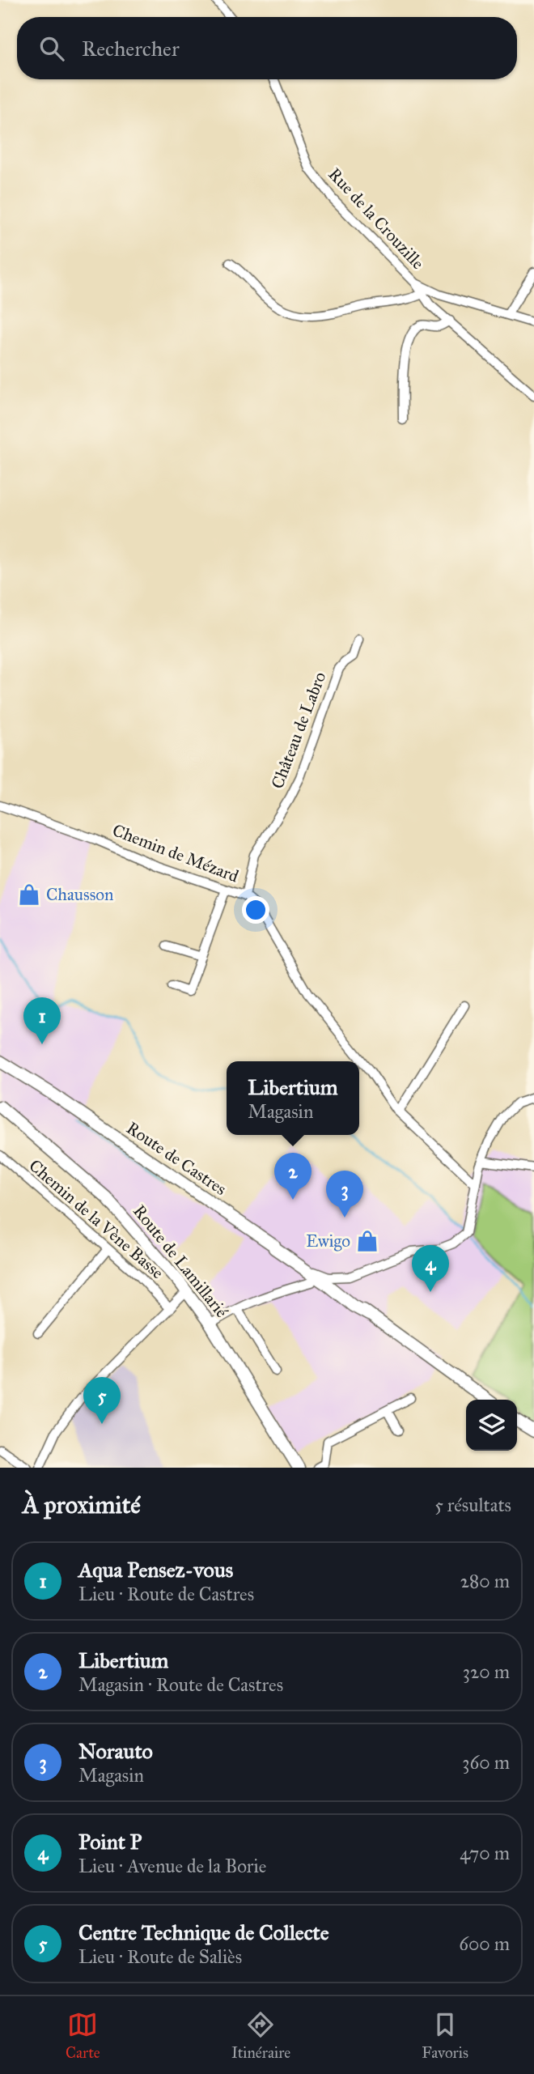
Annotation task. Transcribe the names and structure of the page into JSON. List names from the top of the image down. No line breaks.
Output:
{"streets":{"main road":["Route de Castres","Route de Lamillarié"],"street":["Rue de la Crouzille","Château de Labro","Chemin de Mézard","Chemin de la Vène Basse"]},"crossings":[["Château de Labro","Chemin de Mézard"]],"places":{"shop":["Chausson","Ewigo"]},"page":{"search":"Rechercher","pins":["1","2","3","4","5"],"popup":["Libertium","Magasin"],"heading":["À proximité","5 résultats"],"list":[{"mark":"1","name":"Aqua Pensez-vous","note":"Lieu · Route de Castres","value":"280 m"},{"mark":"2","name":"Libertium","note":"Magasin · Route de Castres","value":"320 m"},{"mark":"3","name":"Norauto","note":"Magasin","value":"360 m"},{"mark":"4","name":"Point P","note":"Lieu · Avenue de la Borie","value":"470 m"},{"mark":"5","name":"Centre Technique de Collecte","note":"Lieu · Route de Saliès","value":"600 m"}],"nav":["Carte","Itinéraire","Favoris"]}}
